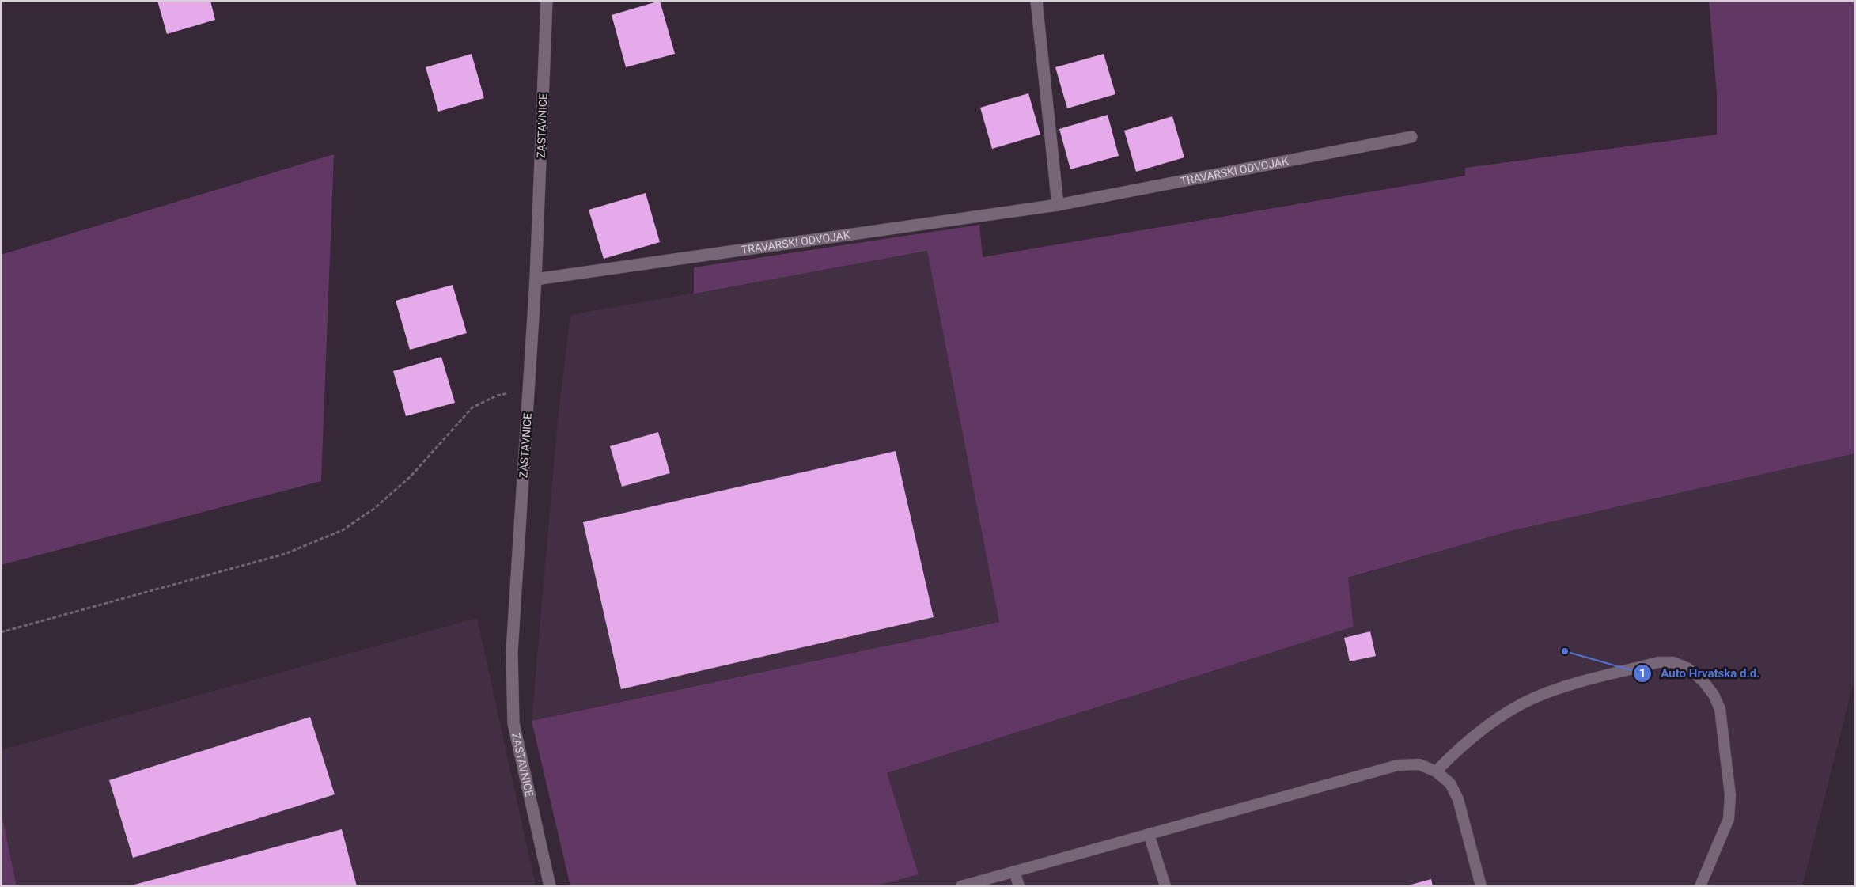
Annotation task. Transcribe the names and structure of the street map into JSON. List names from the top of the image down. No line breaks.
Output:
{"streets":{"street":["ZASTAVNICE","TRAVARSKI ODVOJAK"]},"crossings":[["ZASTAVNICE","TRAVARSKI ODVOJAK"]],"places":["Auto Hrvatska d.d."]}
